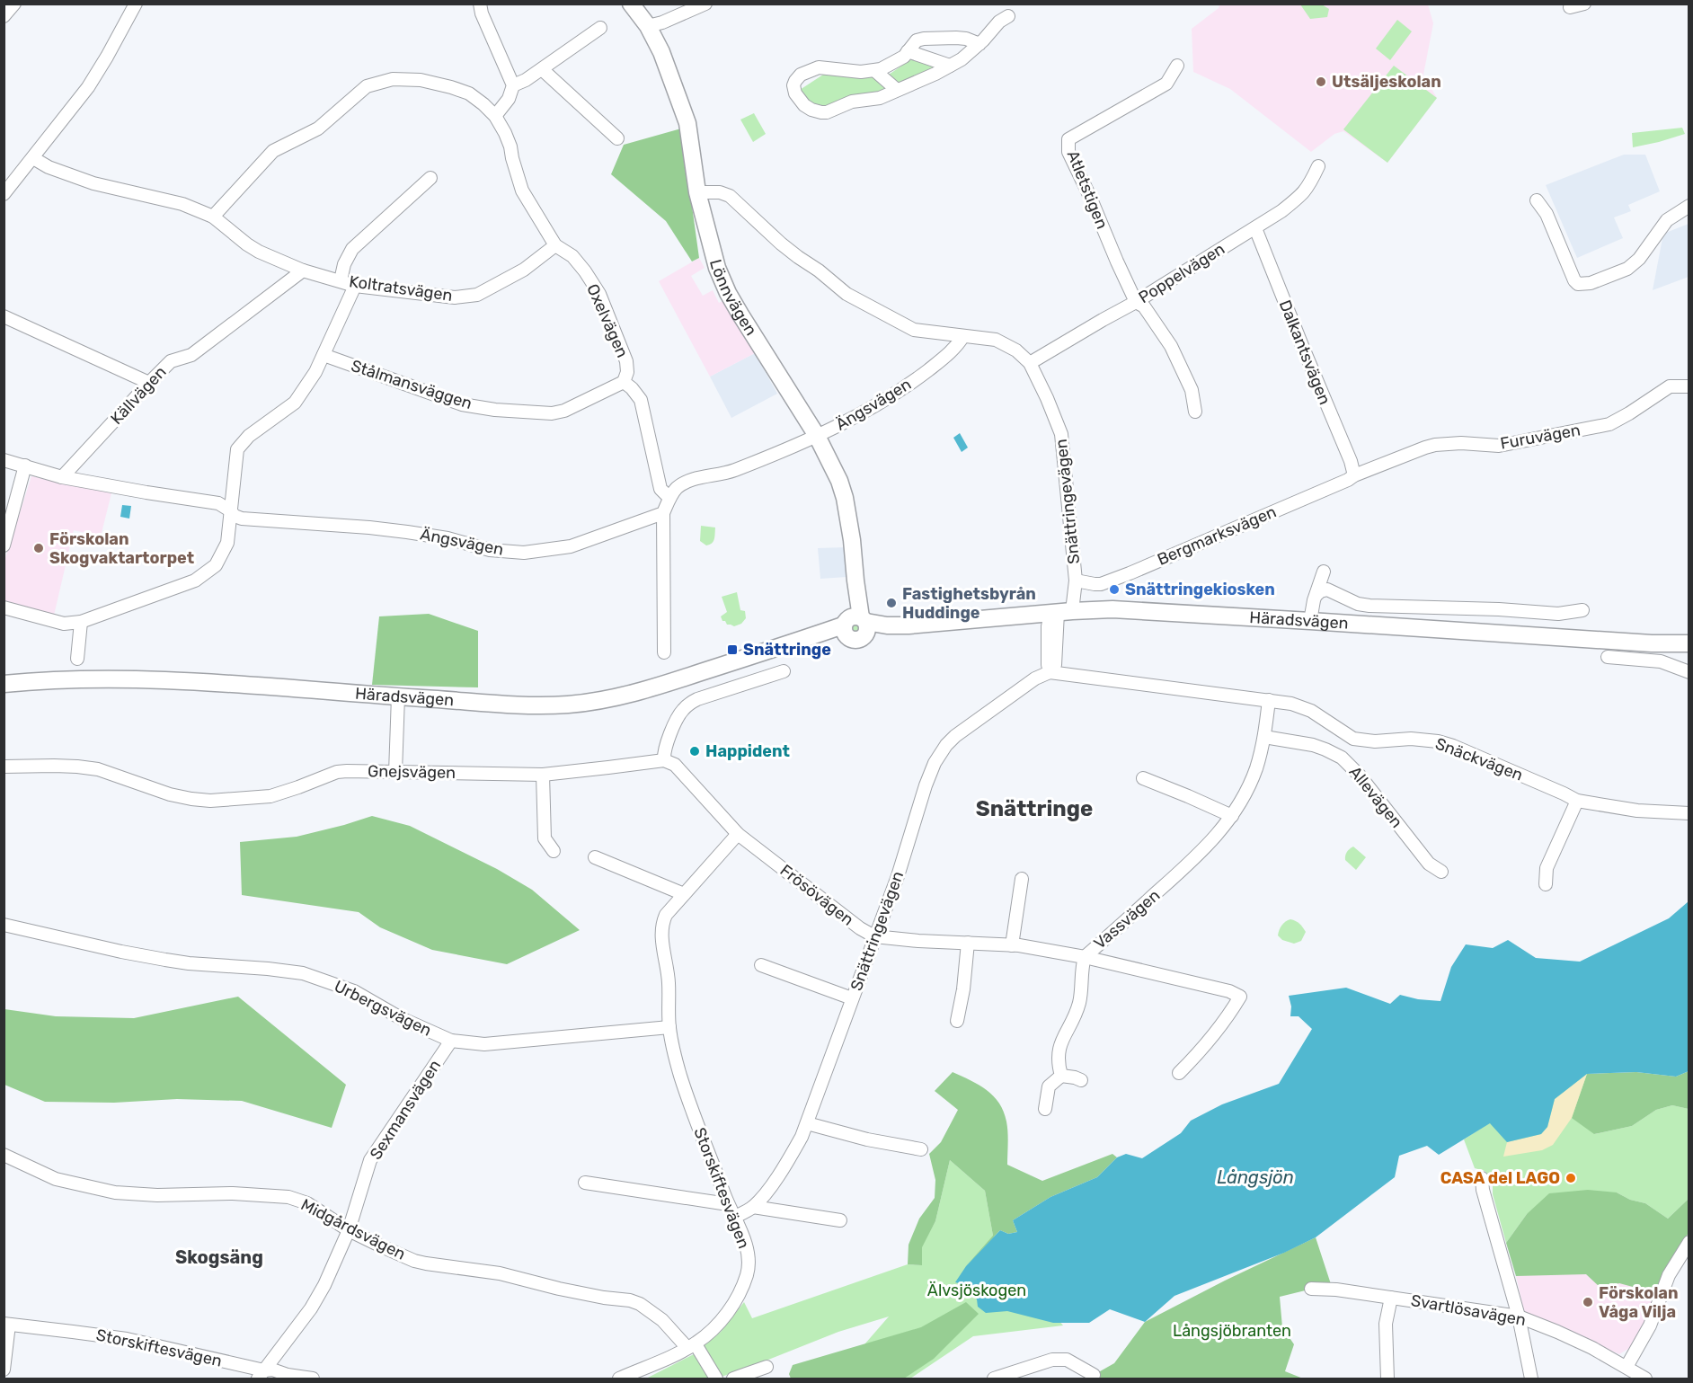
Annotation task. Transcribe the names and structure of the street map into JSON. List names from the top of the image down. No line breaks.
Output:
{"streets":{"street":["Atletstigen","Poppelvägen","Koltratsvägen","Lönnvägen","Oxelvägen","Dalkantsvägen","Stålmansväggen","Källvägen","Ängsvägen","Furuvägen","Snättringevägen","Bergmarksvägen","Häradsvägen","Snäckvägen","Gnejsvägen","Allevägen","Frösövägen","Vassvägen","Urbergsvägen","Sexmansvägen","Storskiftesvägen","Midgårdsvägen","Svartlösavägen"]},"crossings":[["Atletstigen","Poppelvägen"],["Poppelvägen","Dalkantsvägen"],["Poppelvägen","Snättringevägen"],["Koltratsvägen","Oxelvägen"],["Koltratsvägen","Källvägen"],["Lönnvägen","Ängsvägen"],["Lönnvägen","Snättringevägen"],["Lönnvägen","Häradsvägen"],["Oxelvägen","Stålmansväggen"],["Oxelvägen","Ängsvägen"],["Dalkantsvägen","Furuvägen"],["Dalkantsvägen","Bergmarksvägen"],["Källvägen","Ängsvägen"],["Ängsvägen","Snättringevägen"],["Furuvägen","Bergmarksvägen"],["Snättringevägen","Bergmarksvägen"],["Snättringevägen","Häradsvägen"],["Snättringevägen","Snäckvägen"],["Snättringevägen","Frösövägen"],["Snättringevägen","Storskiftesvägen"],["Snäckvägen","Vassvägen"],["Gnejsvägen","Frösövägen"],["Allevägen","Vassvägen"],["Frösövägen","Vassvägen"],["Urbergsvägen","Sexmansvägen"],["Urbergsvägen","Storskiftesvägen"],["Sexmansvägen","Storskiftesvägen"],["Sexmansvägen","Midgårdsvägen"],["Storskiftesvägen","Midgårdsvägen"]],"districts":["Snättringe","Skogsäng"],"water":["Långsjön"],"parks":["Älvsjöskogen","Långsjöbranten"],"places":{"other":["Utsäljeskolan","Förskolan Skogvaktartorpet","Snättringekiosken","Fastighetsbyrån Huddinge","Happident","CASA del LAGO","Förskolan Våga Vilja"],"transit":["Snättringe"]}}
